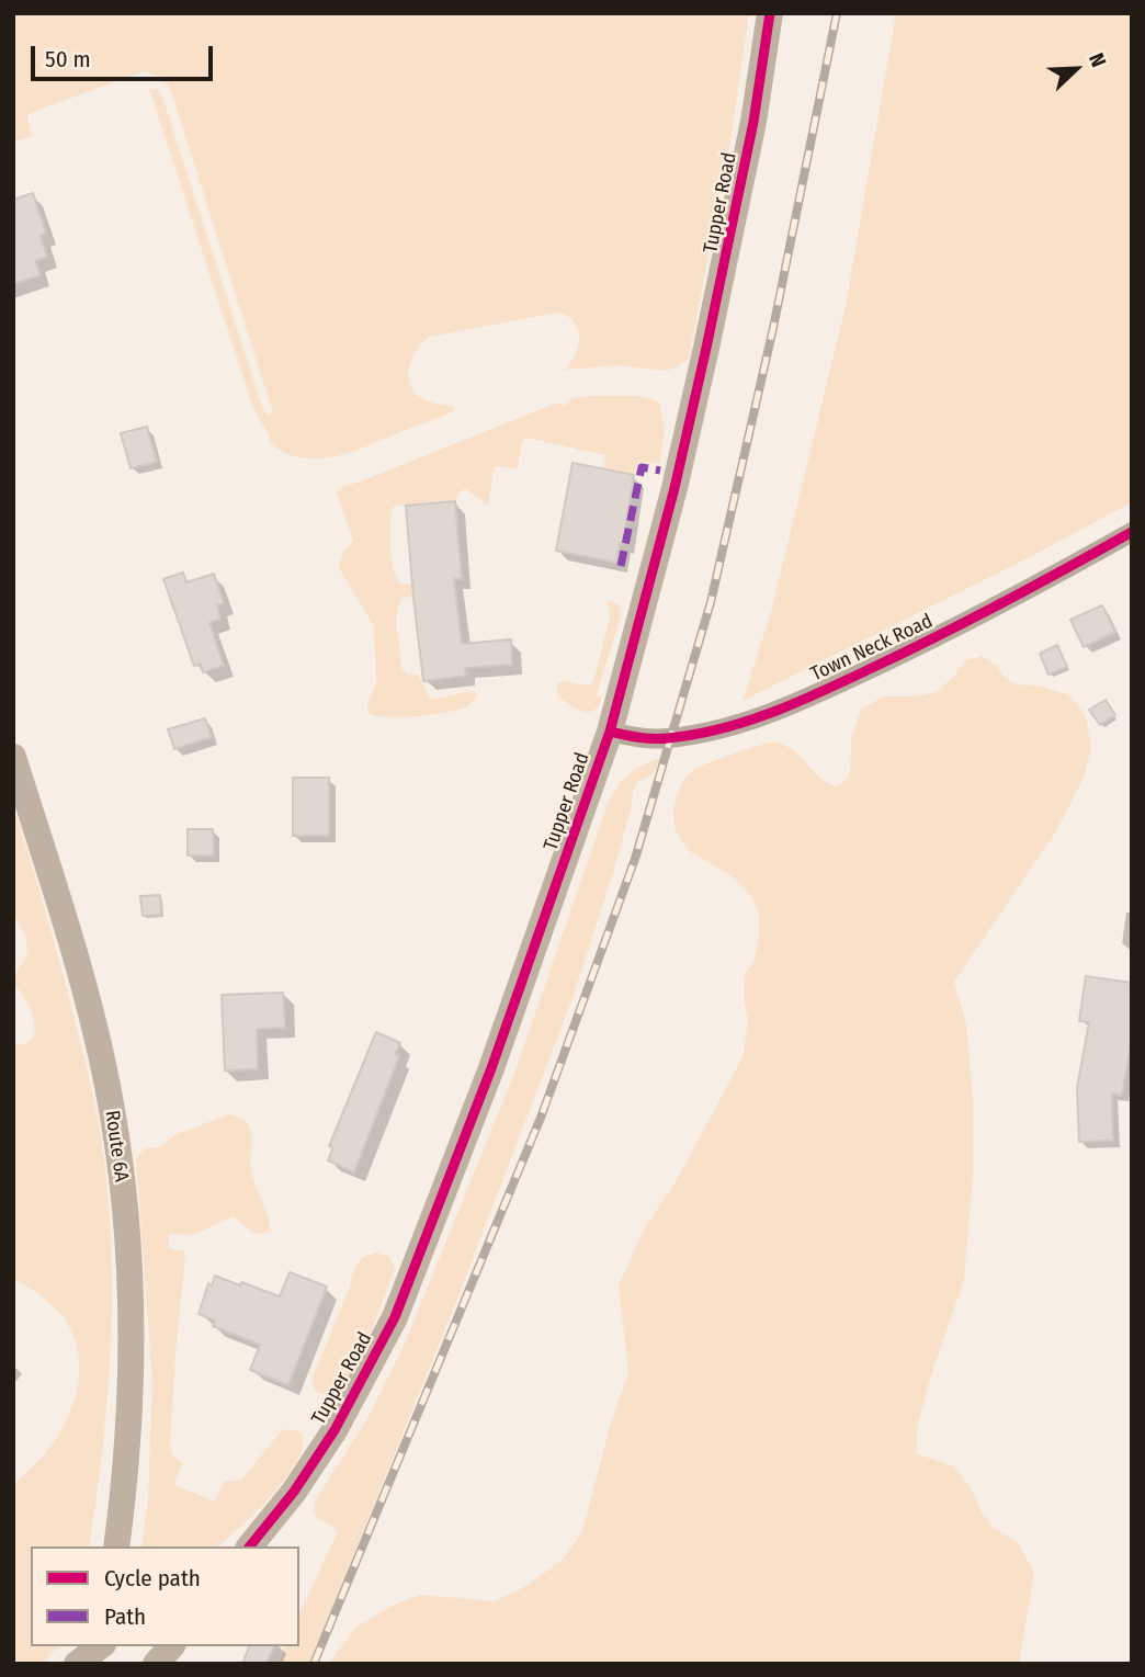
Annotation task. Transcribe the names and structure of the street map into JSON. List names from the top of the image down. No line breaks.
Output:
{"streets":{"main road":["Tupper Road","Route 6A"],"street":["Town Neck Road"]},"crossings":[["Tupper Road","Town Neck Road"]],"legend":["Cycle path","Path"],"scale_bar":"50 m","north":"top right"}
